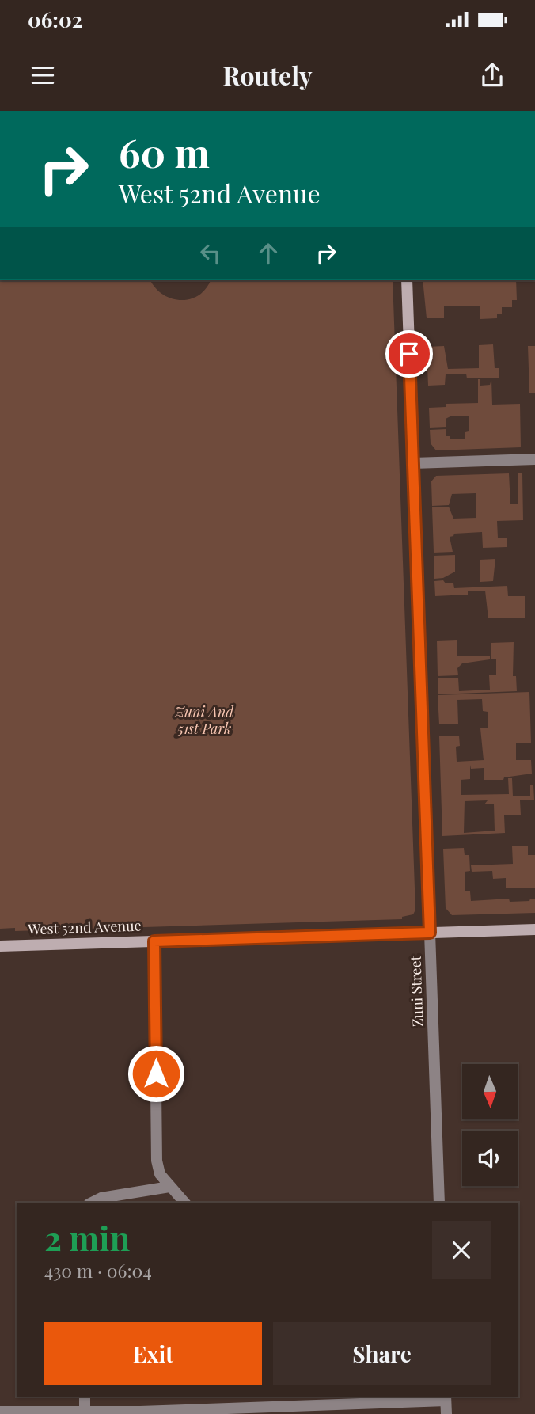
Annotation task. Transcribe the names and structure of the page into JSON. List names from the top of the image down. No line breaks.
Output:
{"streets":{"street":["West 52nd Avenue","Zuni Street"]},"crossings":[["West 52nd Avenue","Zuni Street"]],"parks":["Zuni And 51st Park"],"north":"bottom","page":{"status":"06:02","header":"Routely","turn":["60 m","West 52nd Avenue"],"heading":["2 min","430 m · 06:04"],"buttons":["Exit","Share"]}}
